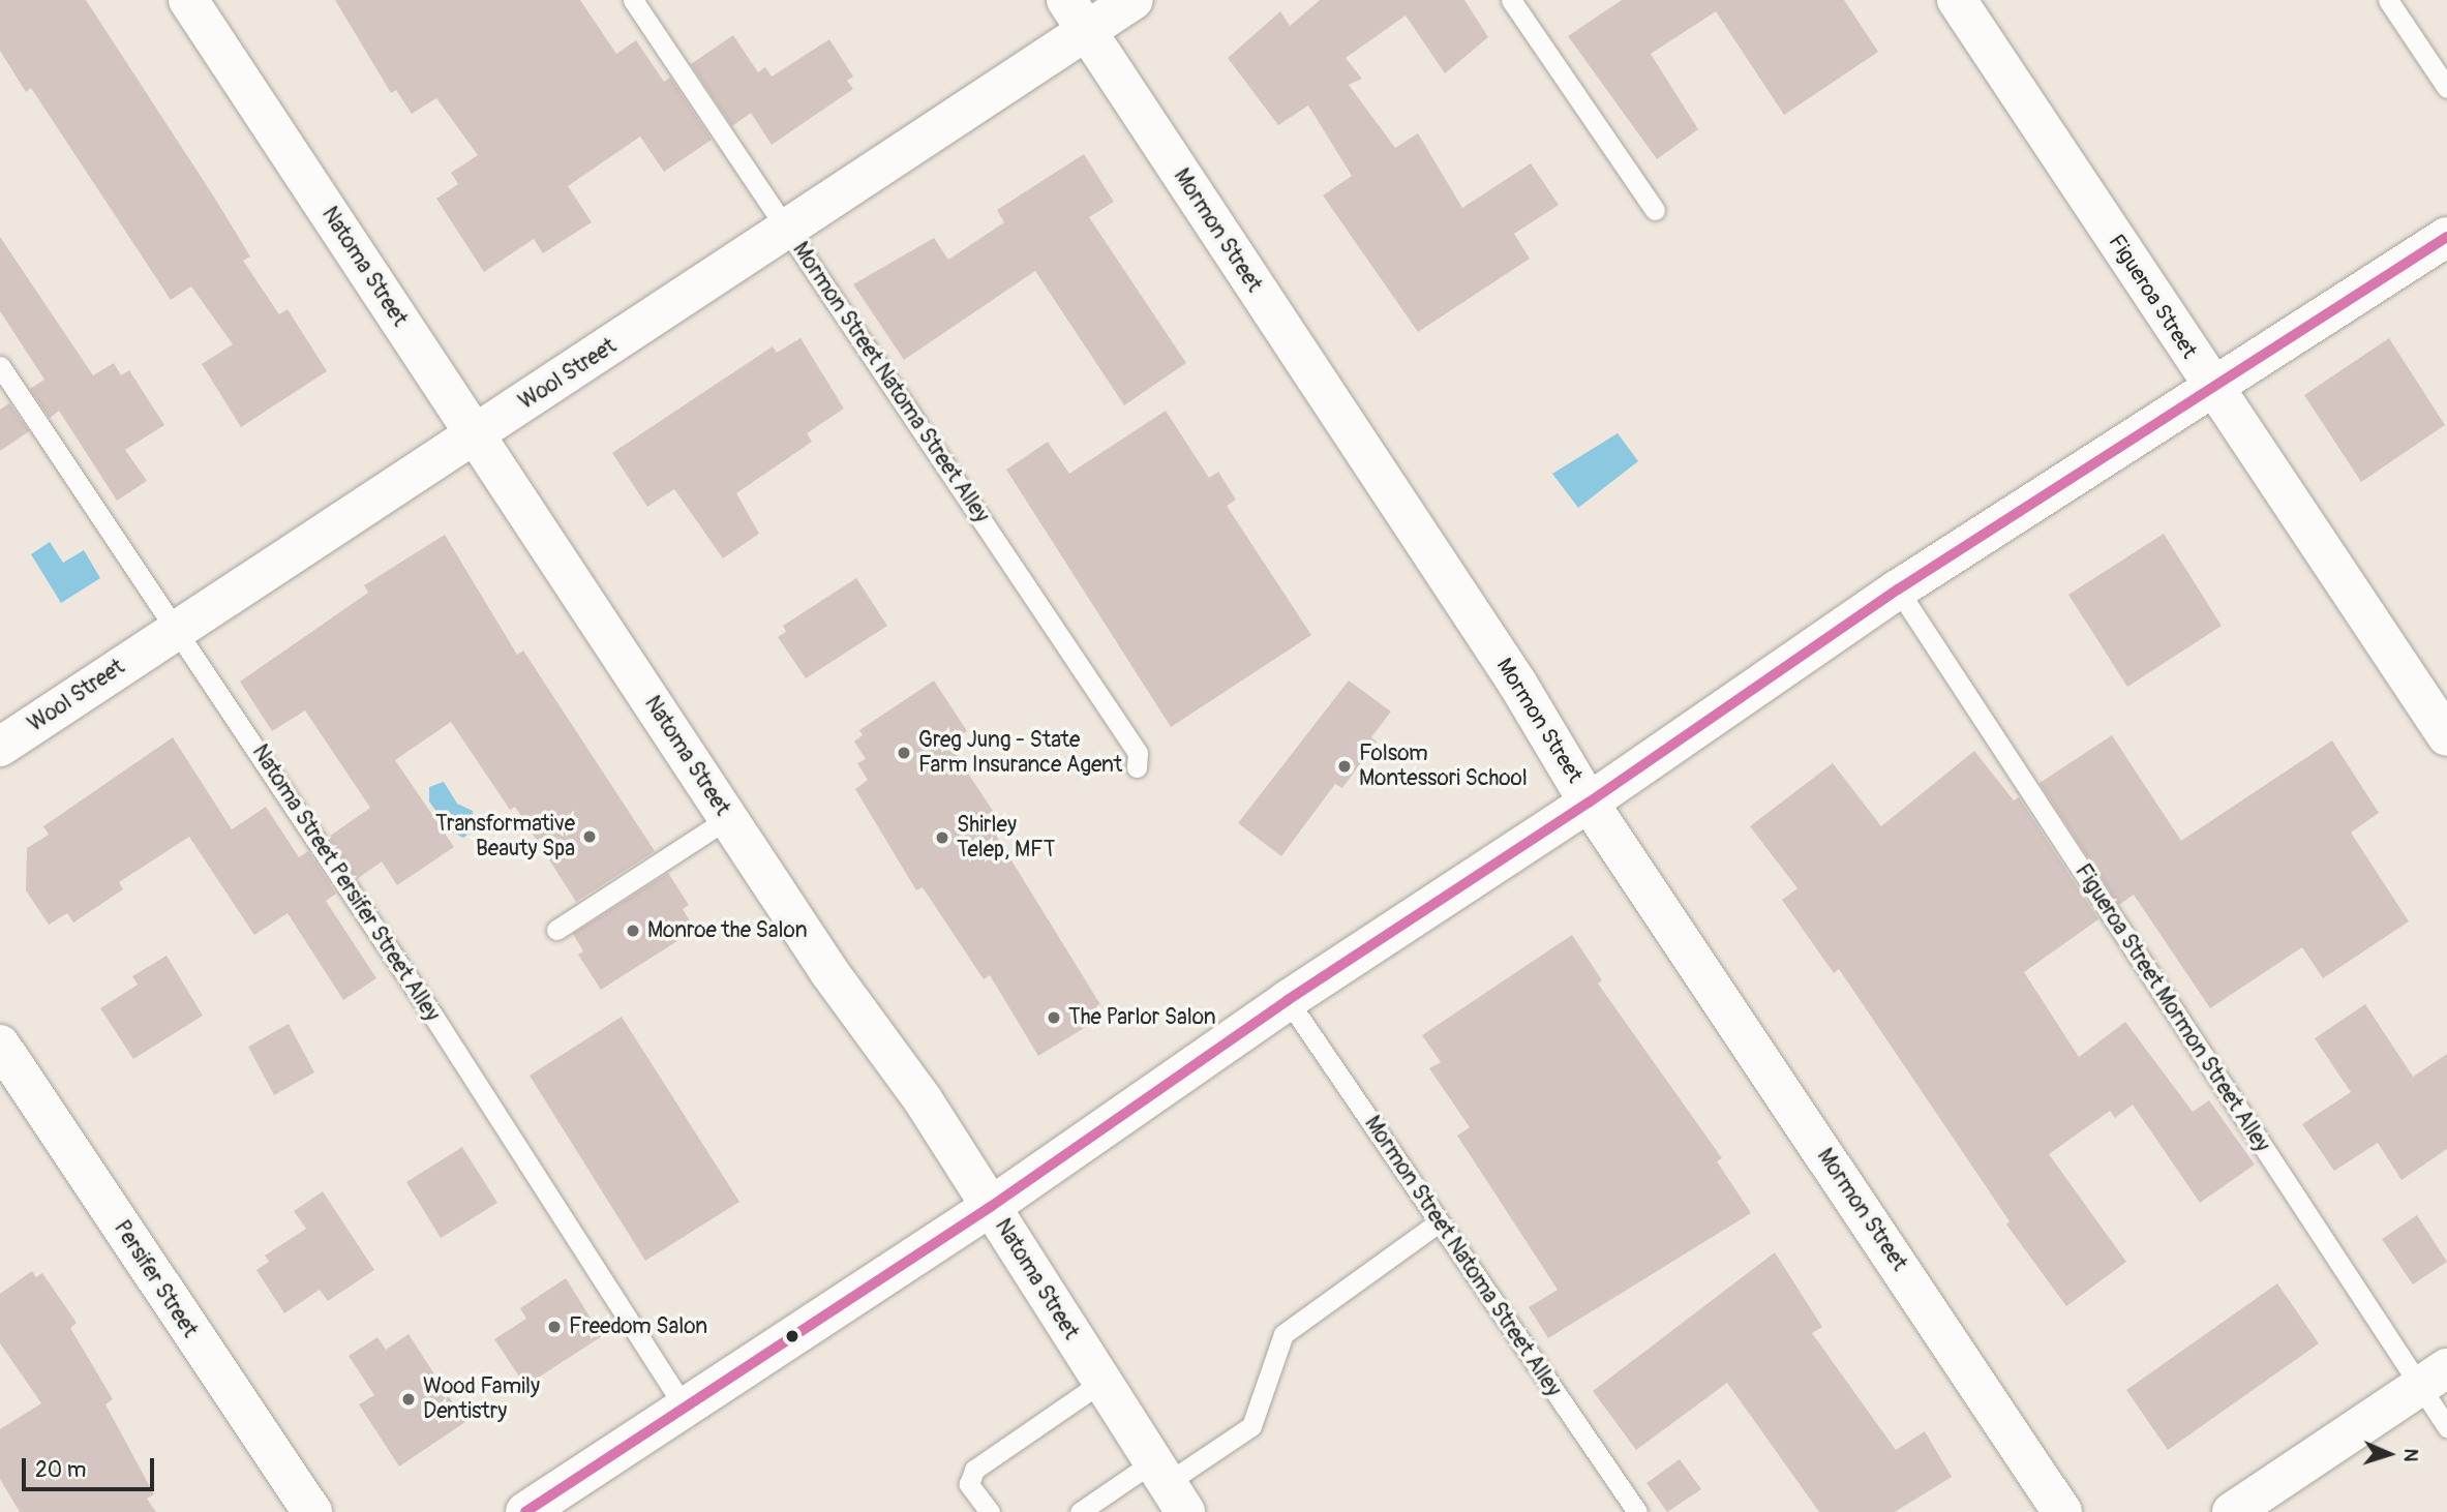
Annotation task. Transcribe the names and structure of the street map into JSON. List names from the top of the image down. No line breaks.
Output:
{"streets":{"street":["Mormon Street","Natoma Street","Figueroa Street","Wool Street","Persifer Street"],"lane":["Mormon Street Natoma Street Alley","Natoma Street Persifer Street Alley","Figueroa Street Mormon Street Alley"]},"crossings":[["Mormon Street","Wool Street"],["Natoma Street","Wool Street"],["Wool Street","Mormon Street Natoma Street Alley"],["Wool Street","Natoma Street Persifer Street Alley"]],"places":["Greg Jung - State Farm Insurance Agent","Folsom Montessori School","Transformative Beauty Spa","Shirley Telep, MFT","Monroe the Salon","The Parlor Salon","Freedom Salon","Wood Family Dentistry"],"scale_bar":"20 m","north":"right"}
